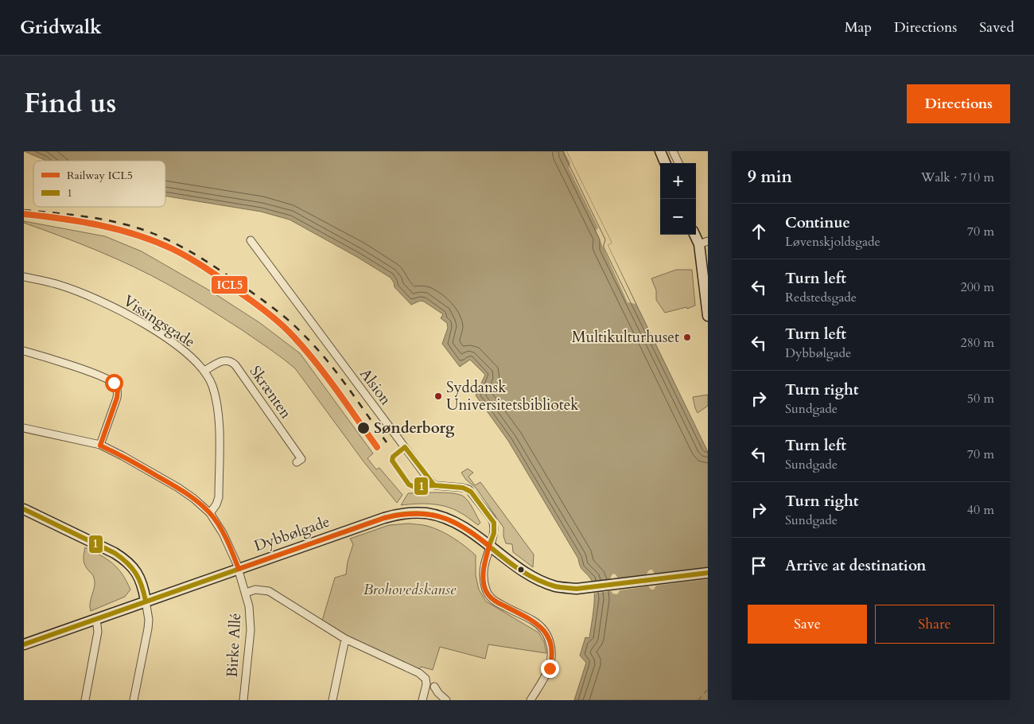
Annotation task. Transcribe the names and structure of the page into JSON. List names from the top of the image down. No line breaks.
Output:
{"streets":{"street":["Vissingsgade","Alsion","Skrænten","Dybbølgade","Birke Allé"]},"crossings":[["Vissingsgade","Skrænten"],["Vissingsgade","Birke Allé"],["Alsion","Dybbølgade"],["Dybbølgade","Birke Allé"]],"parks":["Brohovedskanse"],"places":["Multikulturhuset","Syddansk Universitetsbibliotek","Sønderborg"],"lines":["rail line ICL5","transit line 1"],"legend":["Railway ICL5","1"],"page":{"header":"Gridwalk","nav":["Map","Directions","Saved"],"title":"Find us","buttons":["Directions",["Save","Share"]],"heading":["9 min","Walk · 710 m"],"map_buttons":["+","−"],"list":[["Continue","Løvenskjoldsgade","70 m"],["Turn left","Redstedsgade","200 m"],["Turn left","Dybbølgade","280 m"],["Turn right","Sundgade","50 m"],["Turn left","Sundgade","70 m"],["Turn right","Sundgade","40 m"],"Arrive at destination"]}}
